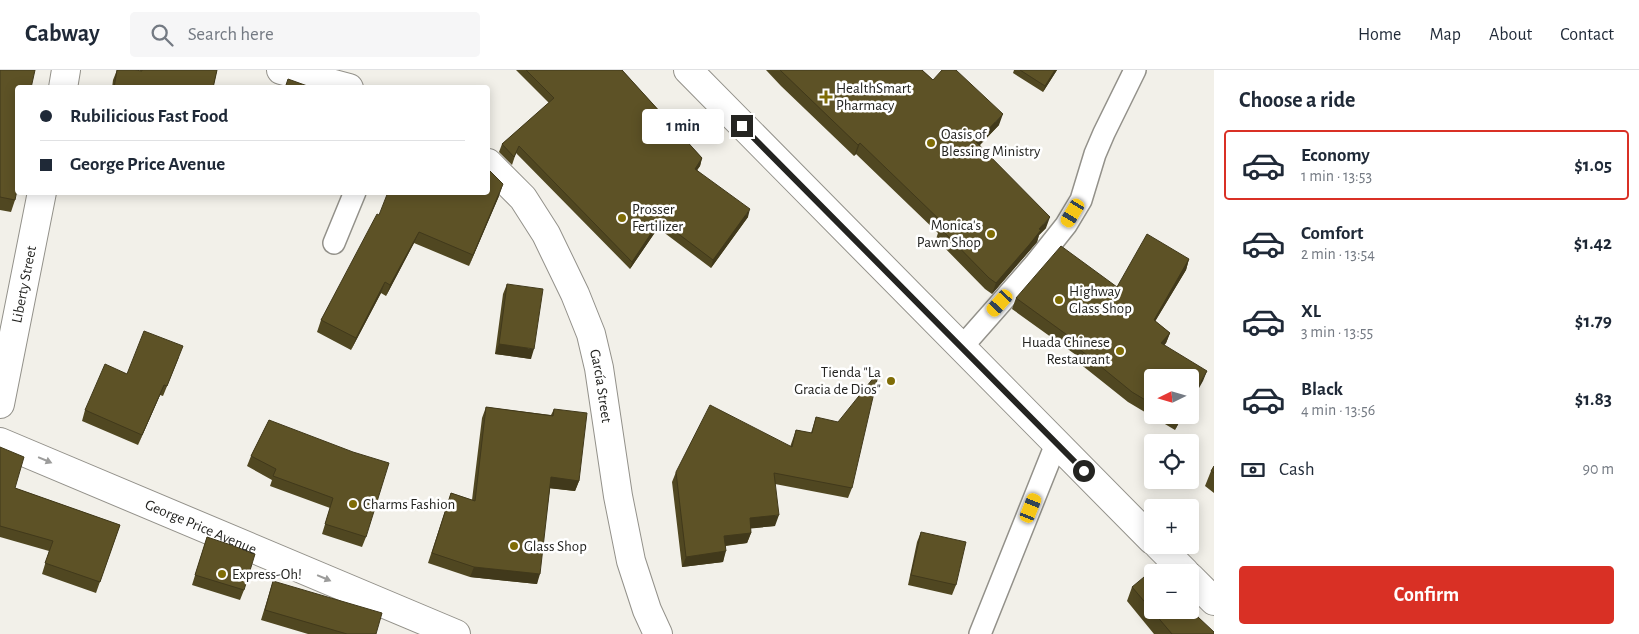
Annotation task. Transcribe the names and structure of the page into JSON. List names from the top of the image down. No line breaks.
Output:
{"streets":{"main road":["Liberty Street","García Street","George Price Avenue"]},"one_way":["George Price Avenue"],"places":{"health":["HealthSmart Pharmacy"],"other":["Oasis of Blessing Ministry","Prosser Fertilizer","Monica's Pawn Shop","Highway Glass Shop","Huada Chinese Restaurant","Tienda \"La Gracia de Dios\"","Charms Fashion","Glass Shop","Express-Oh!"]},"north":"left","page":{"header":"Cabway","search":"Search here","nav":["Home","Map","About","Contact"],"heading":"Choose a ride","banner":["Rubilicious Fast Food","George Price Avenue"],"bubble":"1 min","list":[{"name":"Economy","note":"1 min · 13:53","value":"$1.05"},{"name":"Comfort","note":"2 min · 13:54","value":"$1.42"},{"name":"XL","note":"3 min · 13:55","value":"$1.79"},{"name":"Black","note":"4 min · 13:56","value":"$1.83"}],"map_buttons":["+","−"],"pay":["Cash","90 m"],"buttons":"Confirm"}}
